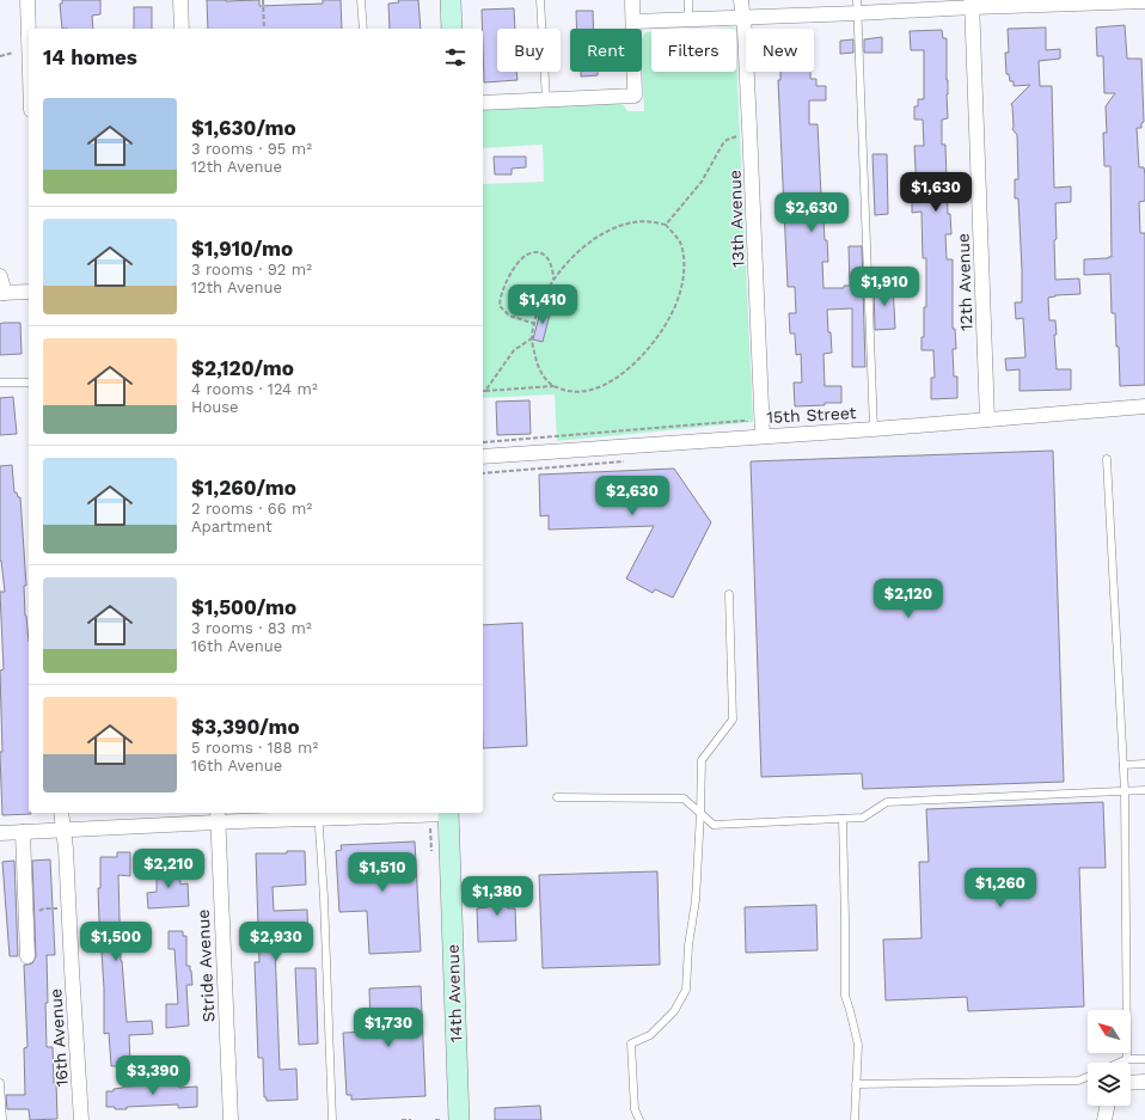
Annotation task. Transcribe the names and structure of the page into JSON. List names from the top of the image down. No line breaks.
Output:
{"streets":{"street":["13th Avenue","12th Avenue","15th Street","Stride Avenue","14th Avenue","16th Avenue"]},"crossings":[["13th Avenue","15th Street"],["12th Avenue","15th Street"]],"north":"top left","page":{"chip":["Buy","Rent","Filters","New"],"heading":"14 homes","list":[{"name":"$1,630/mo","note":"3 rooms · 95 m² · 12th Avenue"},{"name":"$1,910/mo","note":"3 rooms · 92 m² · 12th Avenue"},{"name":"$2,120/mo","note":"4 rooms · 124 m² · House"},{"name":"$1,260/mo","note":"2 rooms · 66 m² · Apartment"},{"name":"$1,500/mo","note":"3 rooms · 83 m² · 16th Avenue"},{"name":"$3,390/mo","note":"5 rooms · 188 m² · 16th Avenue"}],"price":["$1,630","$2,630","$1,910","$1,410","$2,630","$2,120","$2,210","$1,510","$1,260","$1,380","$1,500","$2,930","$1,730","$3,390"]}}
